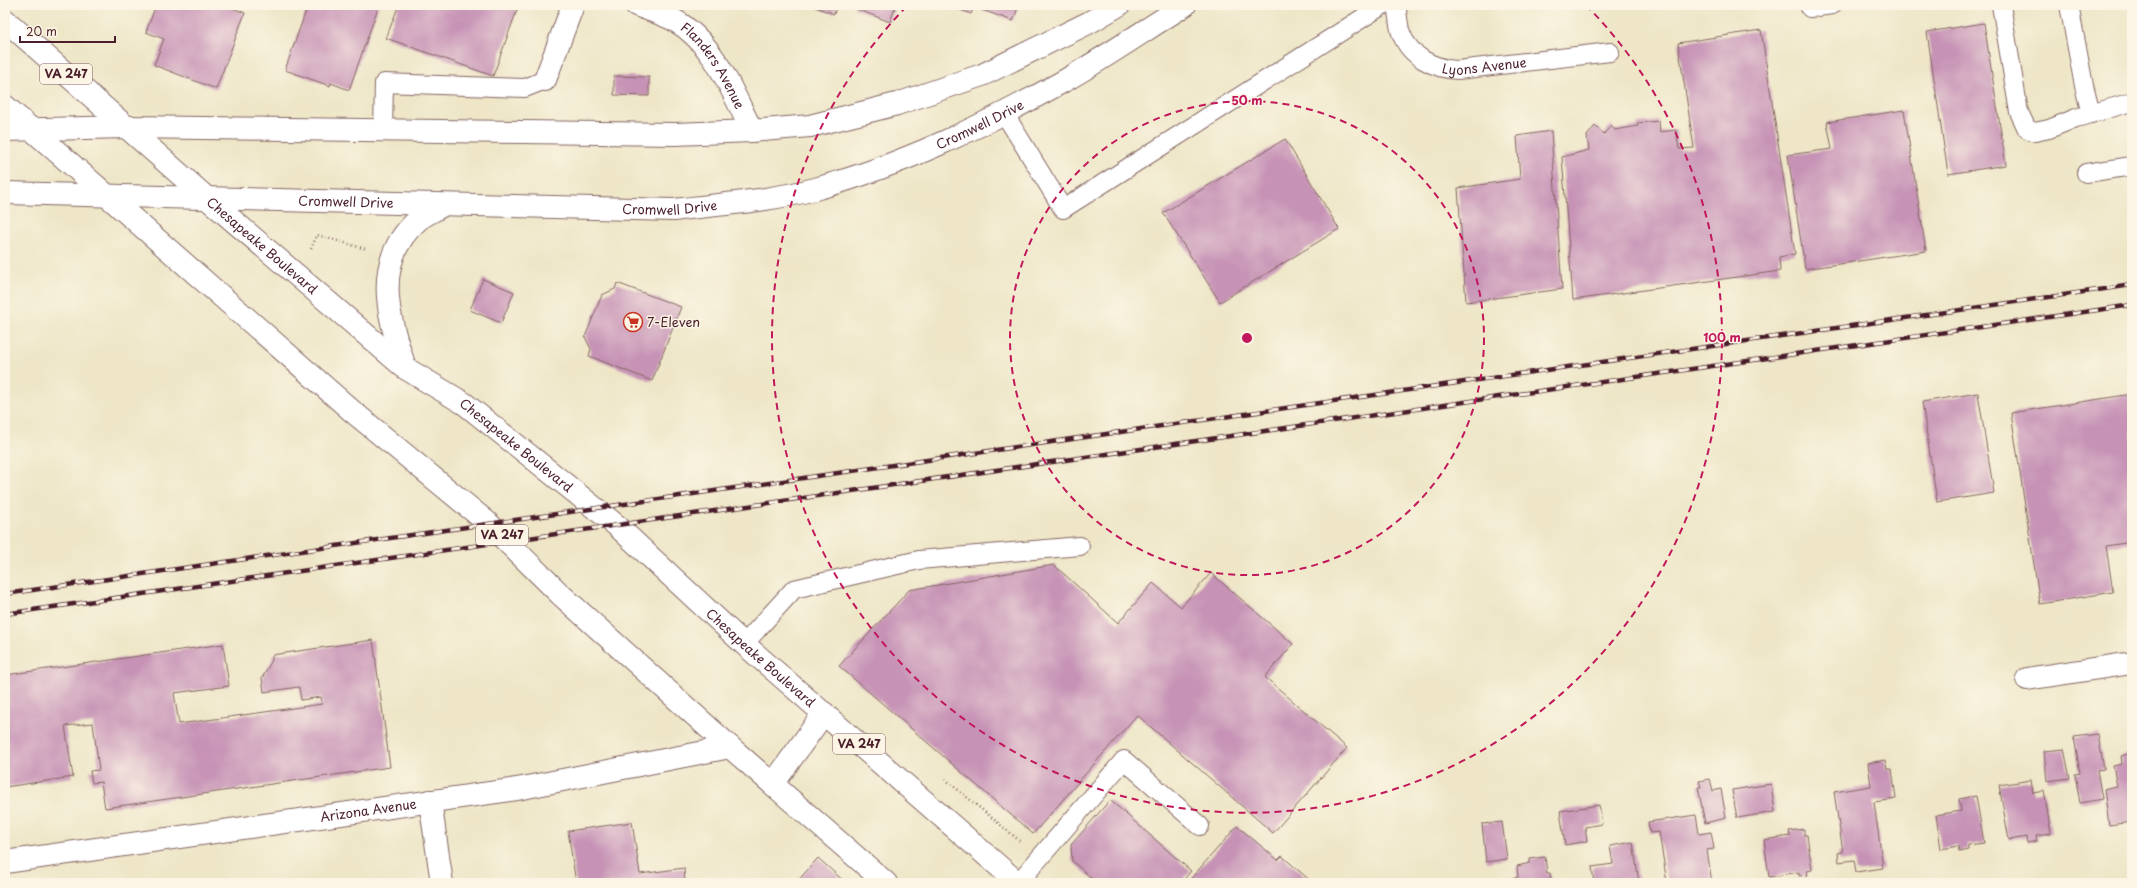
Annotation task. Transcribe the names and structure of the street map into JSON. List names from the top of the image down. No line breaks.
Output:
{"streets":{"street":["Flanders Avenue","VA 247","Cromwell Drive","Chesapeake Boulevard","Arizona Avenue"],"lane":["Lyons Avenue"]},"crossings":[["VA 247","Cromwell Drive"],["VA 247","Arizona Avenue"],["Cromwell Drive","Chesapeake Boulevard"]],"places":{"supermarket":["7-Eleven"]},"scale_bar":"20 m","rings":["50 m","100 m"]}
